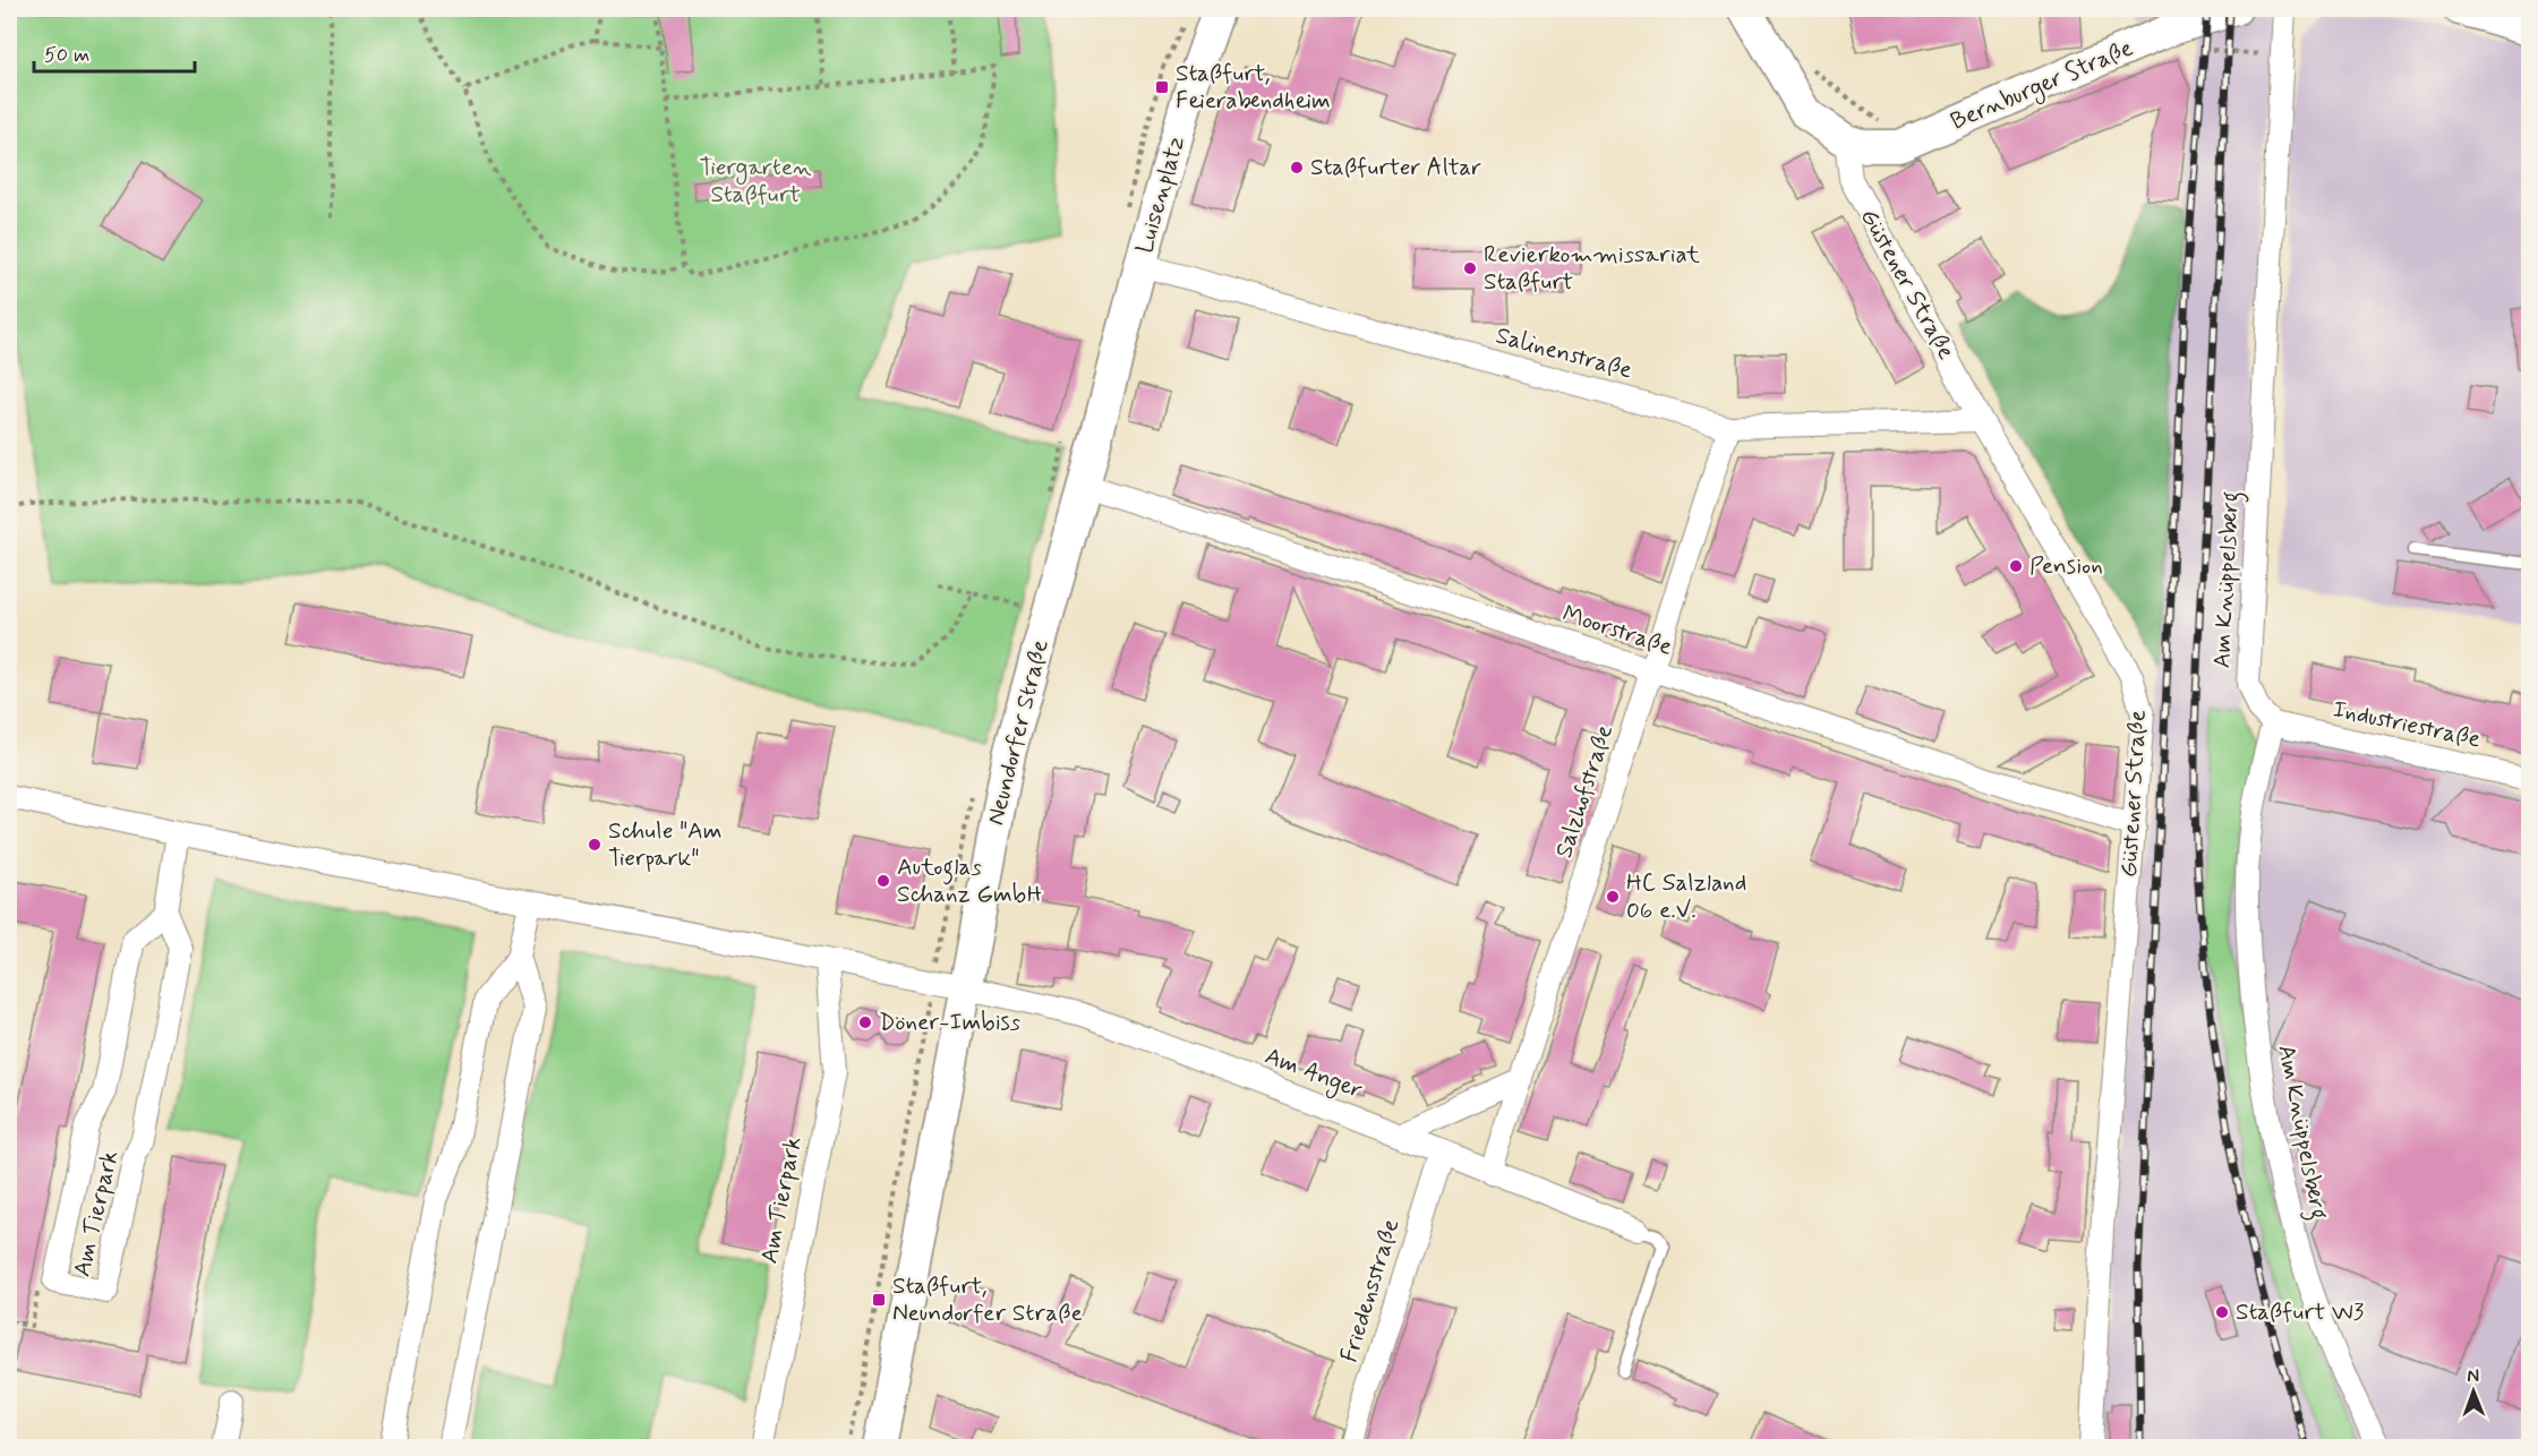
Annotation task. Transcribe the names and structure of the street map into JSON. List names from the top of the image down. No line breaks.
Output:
{"streets":{"main road":["Bernburger Straße","Luisenplatz","Neundorfer Straße"],"street":["Güstener Straße","Salinenstraße","Am Knüppelsberg","Moorstraße","Industriestraße","Salzhofstraße","Am Anger","Am Tierpark","Friedensstraße"]},"crossings":[["Bernburger Straße","Güstener Straße"],["Luisenplatz","Salinenstraße"],["Luisenplatz","Neundorfer Straße"],["Güstener Straße","Salinenstraße"],["Güstener Straße","Moorstraße"],["Salinenstraße","Neundorfer Straße"],["Salinenstraße","Salzhofstraße"],["Am Knüppelsberg","Industriestraße"],["Moorstraße","Neundorfer Straße"],["Moorstraße","Salzhofstraße"],["Neundorfer Straße","Am Anger"],["Salzhofstraße","Am Anger"],["Am Anger","Friedensstraße"]],"parks":["Tiergarten Staßfurt"],"places":{"transit":["Staßfurt, Feierabendheim","Staßfurt, Neundorfer Straße"],"other":["Staßfurter Altar","Revierkommissariat Staßfurt","Pension","Schule \"Am Tierpark\"","Autoglas Schanz GmbH","HC Salzland 06 e.V.","Döner-Imbiss","Staßfurt W3"]},"scale_bar":"50 m","north":"top"}
